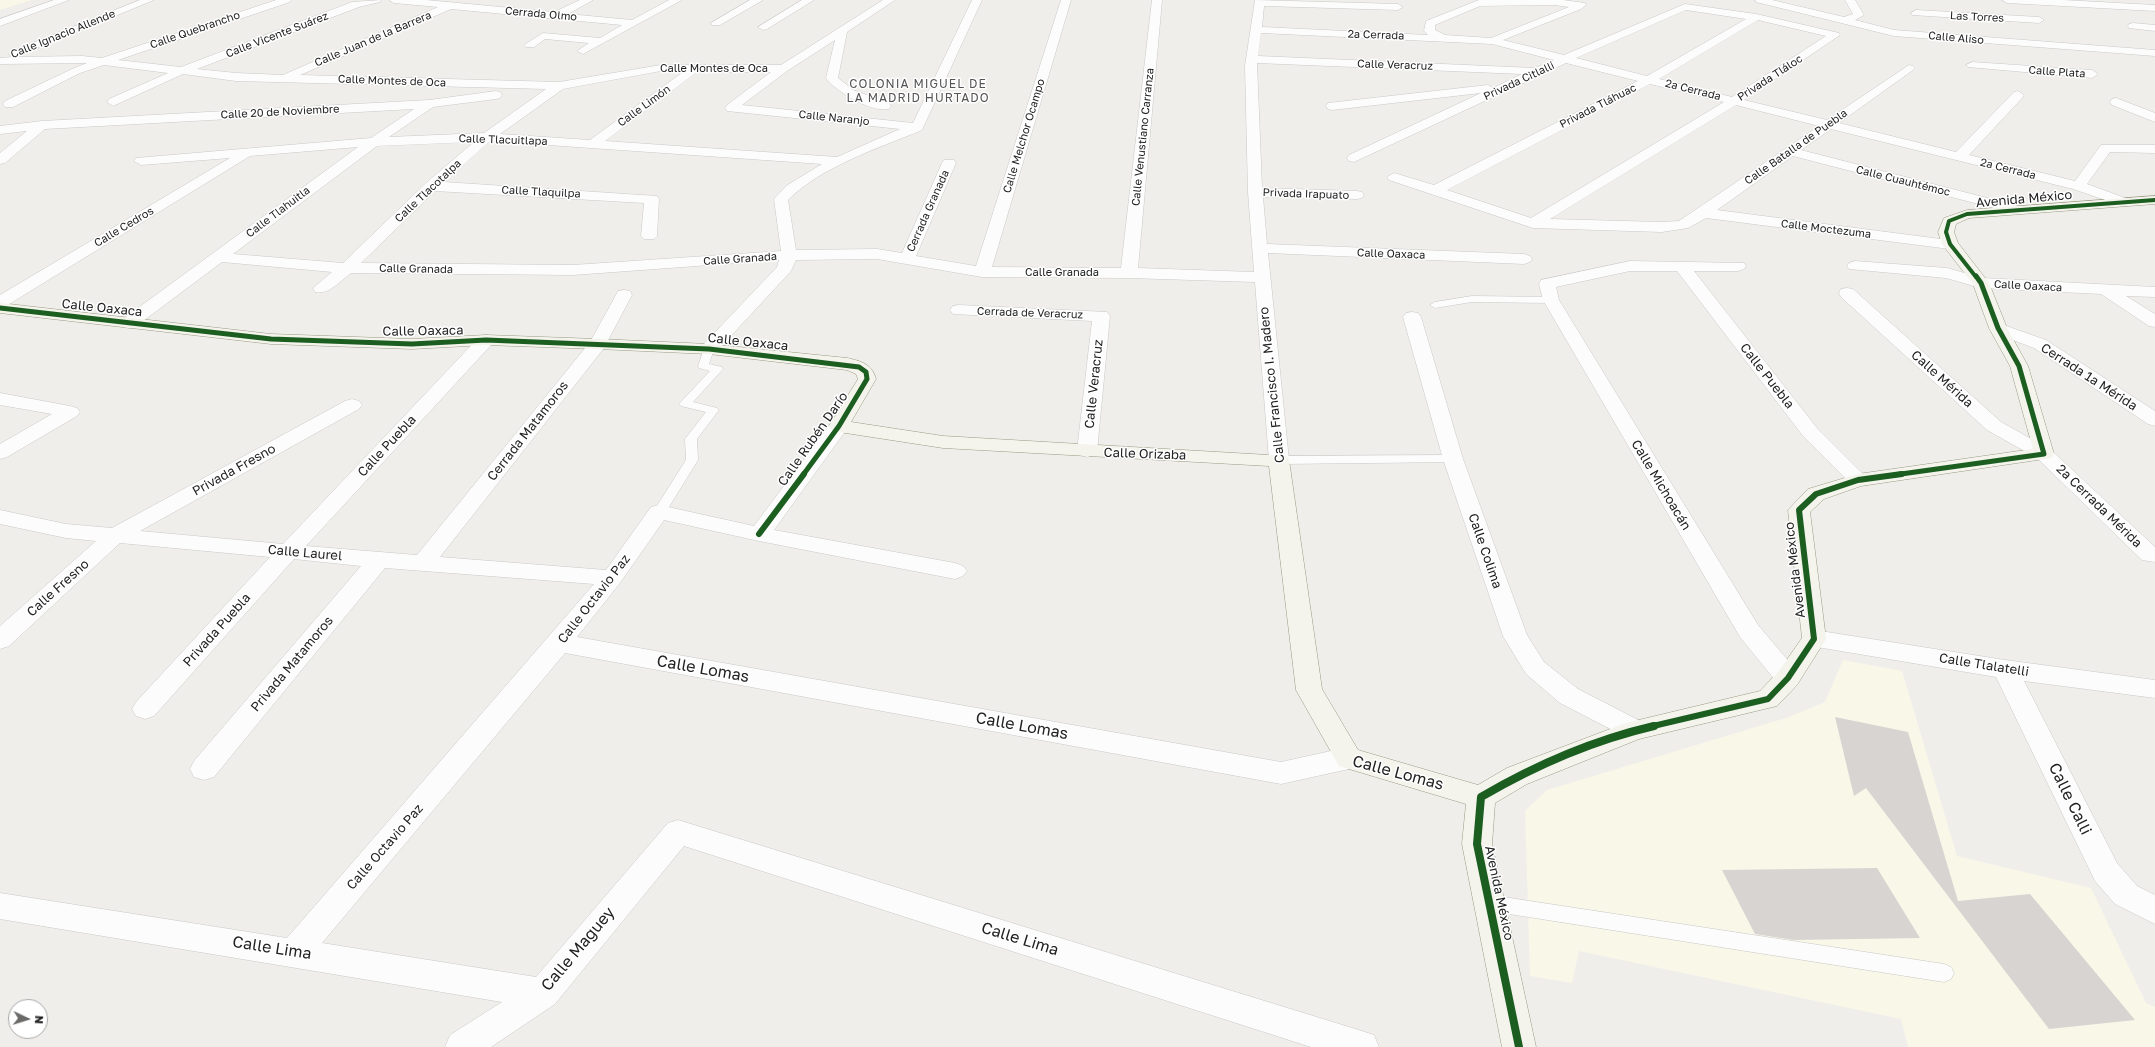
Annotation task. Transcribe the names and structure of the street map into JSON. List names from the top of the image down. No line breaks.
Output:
{"streets":{"street":["Cerrada Olmo","Las Torres","Calle Quebrancho","Calle Ignacio Allende","Calle Vicente Suárez","2ª Cerrada","Calle Aliso","Calle Juan de la Barrera","Calle Veracruz","Calle Montes de Oca","Calle Plata","Privada Tláloc","Privada Citlalli","Calle Limón","Privada Tláhuac","Calle 20 de Noviembre","Calle Naranjo","Calle Melchor Ocampo","Calle Venustiano Carranza","Calle Tlacuitlapa","Calle Batalla de Puebla","Calle Cuauhtémoc","Calle Tlacotalpa","Calle Tlaquilpa","Privada Irapuato","Avenida México","Cerrada Granada","Calle Tlahuitla","Calle Cedros","Calle Moctezuma","Calle Oaxaca","Calle Granada","Cerrada de Veracruz","Calle Puebla","Cerrada 1ª Mérida","Calle Mérida","Calle Francisco I. Madero","Cerrada Matamoros","Calle Rubén Darío","Calle Orizaba","Privada Fresno","Calle Michoacán","2ª Cerrada Mérida","Calle Colima","Calle Laurel","Calle Fresno","Calle Octavio Paz","Privada Puebla","Privada Matamoros","Calle Tlalatelli","Calle Lomas","Calle Calli","Calle Lima","Calle Maguey"]},"crossings":[["Cerrada Olmo","Calle Juan de la Barrera"],["Calle Quebrancho","Calle Montes de Oca"],["Calle Ignacio Allende","Calle Montes de Oca"],["Calle Vicente Suárez","Calle Montes de Oca"],["2ª Cerrada","Privada Tláloc"],["2ª Cerrada","Privada Citlalli"],["2ª Cerrada","Privada Tláhuac"],["2ª Cerrada","Calle Batalla de Puebla"],["2ª Cerrada","Avenida México"],["2ª Cerrada","Calle Francisco I. Madero"],["Calle Aliso","Calle Plata"],["Calle Juan de la Barrera","Calle Montes de Oca"],["Calle Veracruz","Privada Citlalli"],["Calle Veracruz","Cerrada de Veracruz"],["Calle Veracruz","Calle Francisco I. Madero"],["Calle Veracruz","Calle Orizaba"],["Calle Montes de Oca","Calle Limón"],["Calle Montes de Oca","Calle 20 de Noviembre"],["Calle Montes de Oca","Calle Naranjo"],["Calle Montes de Oca","Calle Tlacotalpa"],["Privada Tláloc","Privada Citlalli"],["Privada Tláloc","Privada Tláhuac"],["Privada Tláloc","Calle Batalla de Puebla"],["Calle Limón","Calle Tlacuitlapa"],["Calle 20 de Noviembre","Calle Tlacotalpa"],["Calle 20 de Noviembre","Calle Tlahuitla"],["Calle Naranjo","Calle Tlacuitlapa"],["Calle Naranjo","Calle Granada"],["Calle Melchor Ocampo","Calle Granada"],["Calle Venustiano Carranza","Calle Granada"],["Calle Tlacuitlapa","Calle Tlacotalpa"],["Calle Tlacuitlapa","Calle Tlahuitla"],["Calle Tlacuitlapa","Calle Cedros"],["Calle Batalla de Puebla","Calle Cuauhtémoc"],["Calle Batalla de Puebla","Calle Moctezuma"],["Calle Cuauhtémoc","Avenida México"],["Calle Tlacotalpa","Calle Tlaquilpa"],["Calle Tlacotalpa","Calle Granada"],["Privada Irapuato","Calle Francisco I. Madero"],["Avenida México","Calle Moctezuma"],["Avenida México","Calle Puebla"],["Avenida México","Calle Mérida"],["Avenida México","2ª Cerrada Mérida"],["Avenida México","Calle Tlalatelli"],["Avenida México","Calle Lomas"],["Cerrada Granada","Calle Granada"],["Calle Tlahuitla","Calle Oaxaca"],["Calle Tlahuitla","Calle Granada"],["Calle Oaxaca","Calle Puebla"],["Calle Oaxaca","Calle Francisco I. Madero"],["Calle Oaxaca","Cerrada Matamoros"],["Calle Oaxaca","Calle Rubén Darío"],["Calle Oaxaca","Calle Octavio Paz"],["Calle Granada","Calle Francisco I. Madero"],["Calle Puebla","Calle Laurel"],["Calle Puebla","Privada Puebla"],["Calle Mérida","2ª Cerrada Mérida"],["Calle Francisco I. Madero","Calle Orizaba"],["Calle Francisco I. Madero","Calle Lomas"],["Cerrada Matamoros","Calle Laurel"],["Calle Rubén Darío","Calle Orizaba"],["Calle Orizaba","Calle Colima"],["Privada Fresno","Calle Laurel"],["Privada Fresno","Calle Fresno"],["Calle Laurel","Calle Fresno"],["Calle Laurel","Calle Octavio Paz"],["Calle Laurel","Privada Puebla"],["Calle Laurel","Privada Matamoros"],["Calle Octavio Paz","Calle Lomas"],["Calle Octavio Paz","Calle Lima"],["Calle Tlalatelli","Calle Calli"],["Calle Lima","Calle Maguey"]],"districts":["COLONIA MIGUEL DE LA MADRID HURTADO"],"north":"right"}
